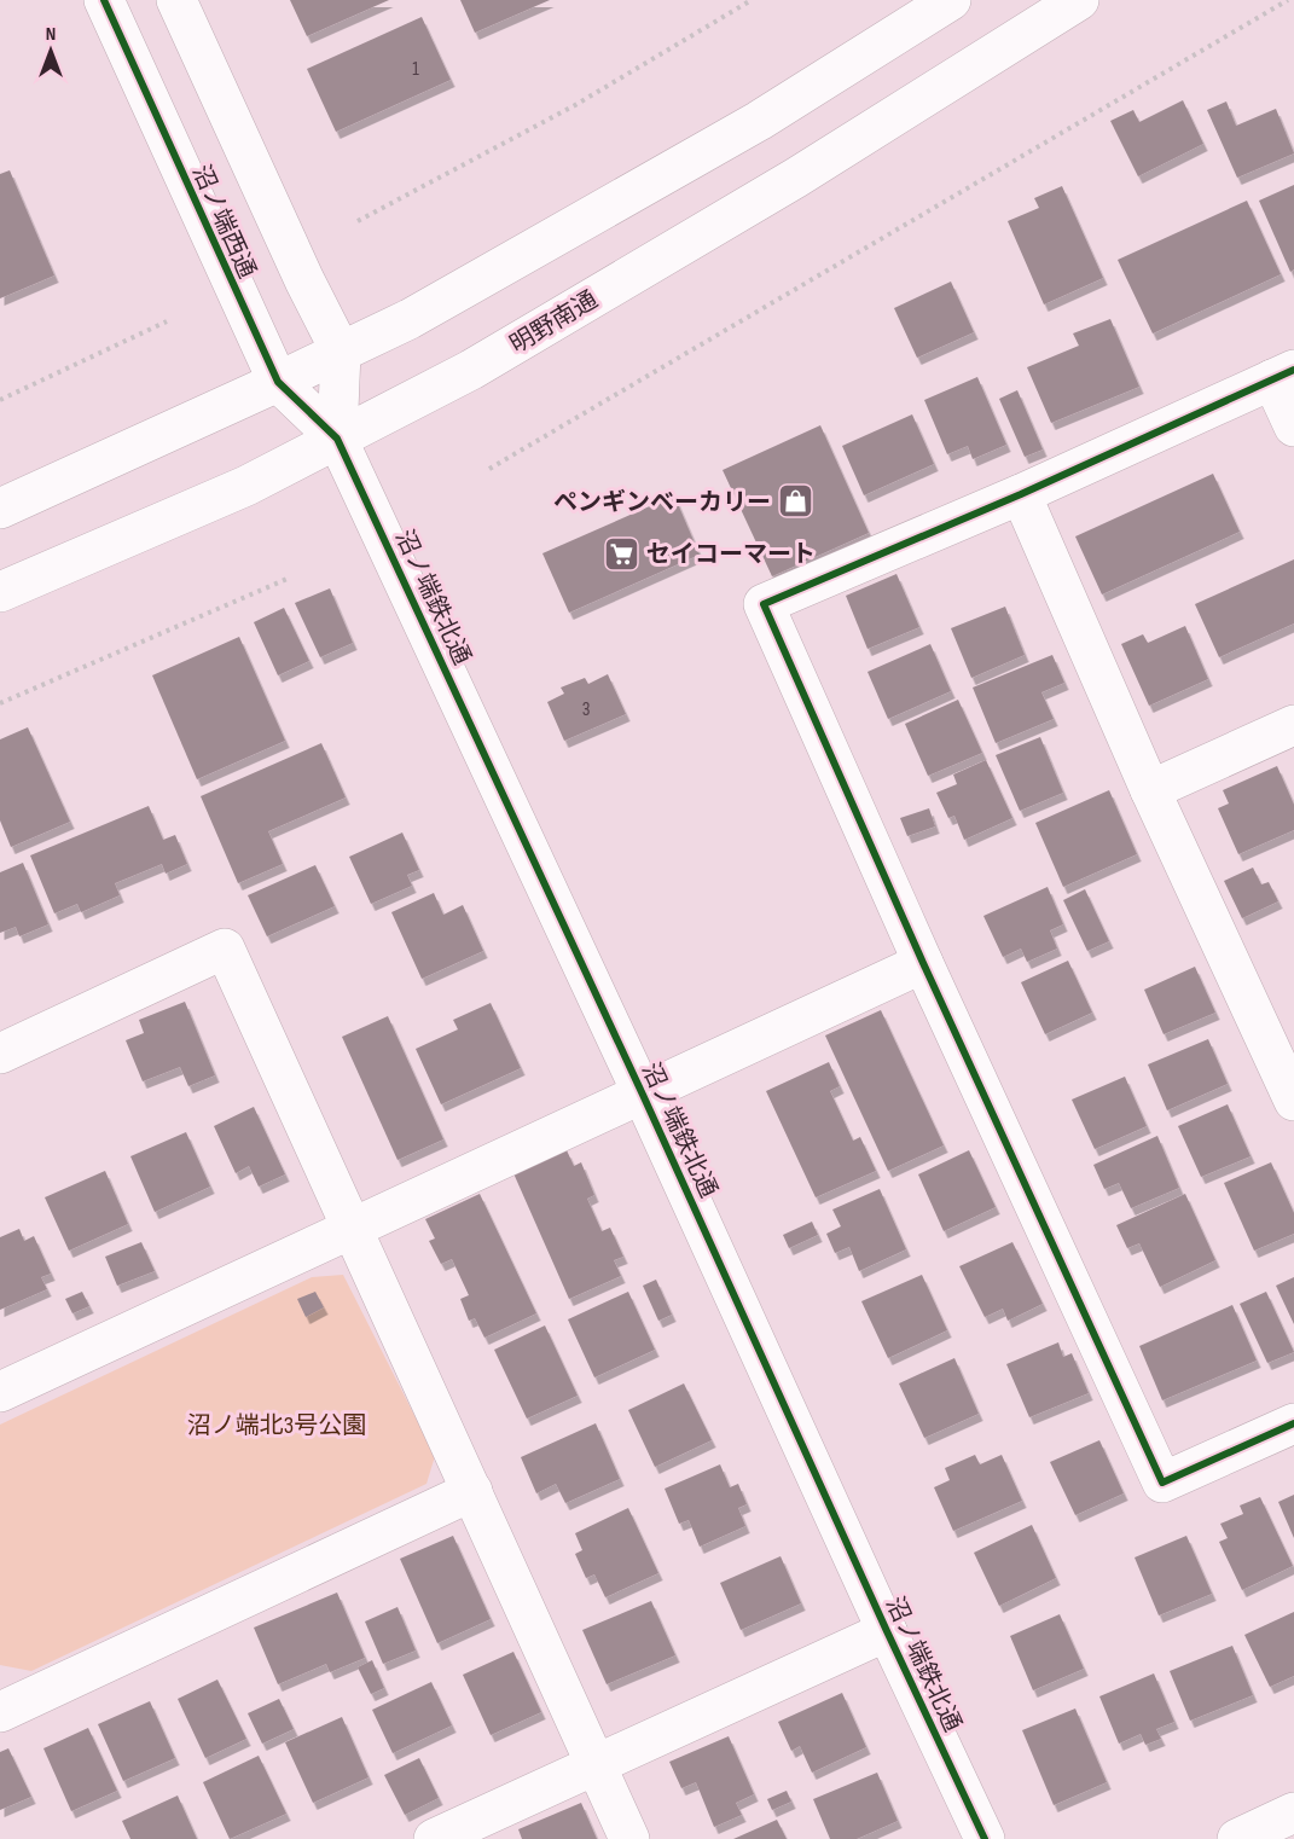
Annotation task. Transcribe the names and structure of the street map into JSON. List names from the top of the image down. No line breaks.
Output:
{"streets":{"street":["沼ノ端西通","明野南通","沼ノ端鉄北通"]},"crossings":[["沼ノ端西通","明野南通"],["沼ノ端西通","沼ノ端鉄北通"],["明野南通","沼ノ端鉄北通"]],"parks":["沼ノ端北3号公園"],"places":{"shop":["ペンギンベーカリー"],"supermarket":["セイコーマート"]},"house_numbers":["1","3"],"north":"top"}
